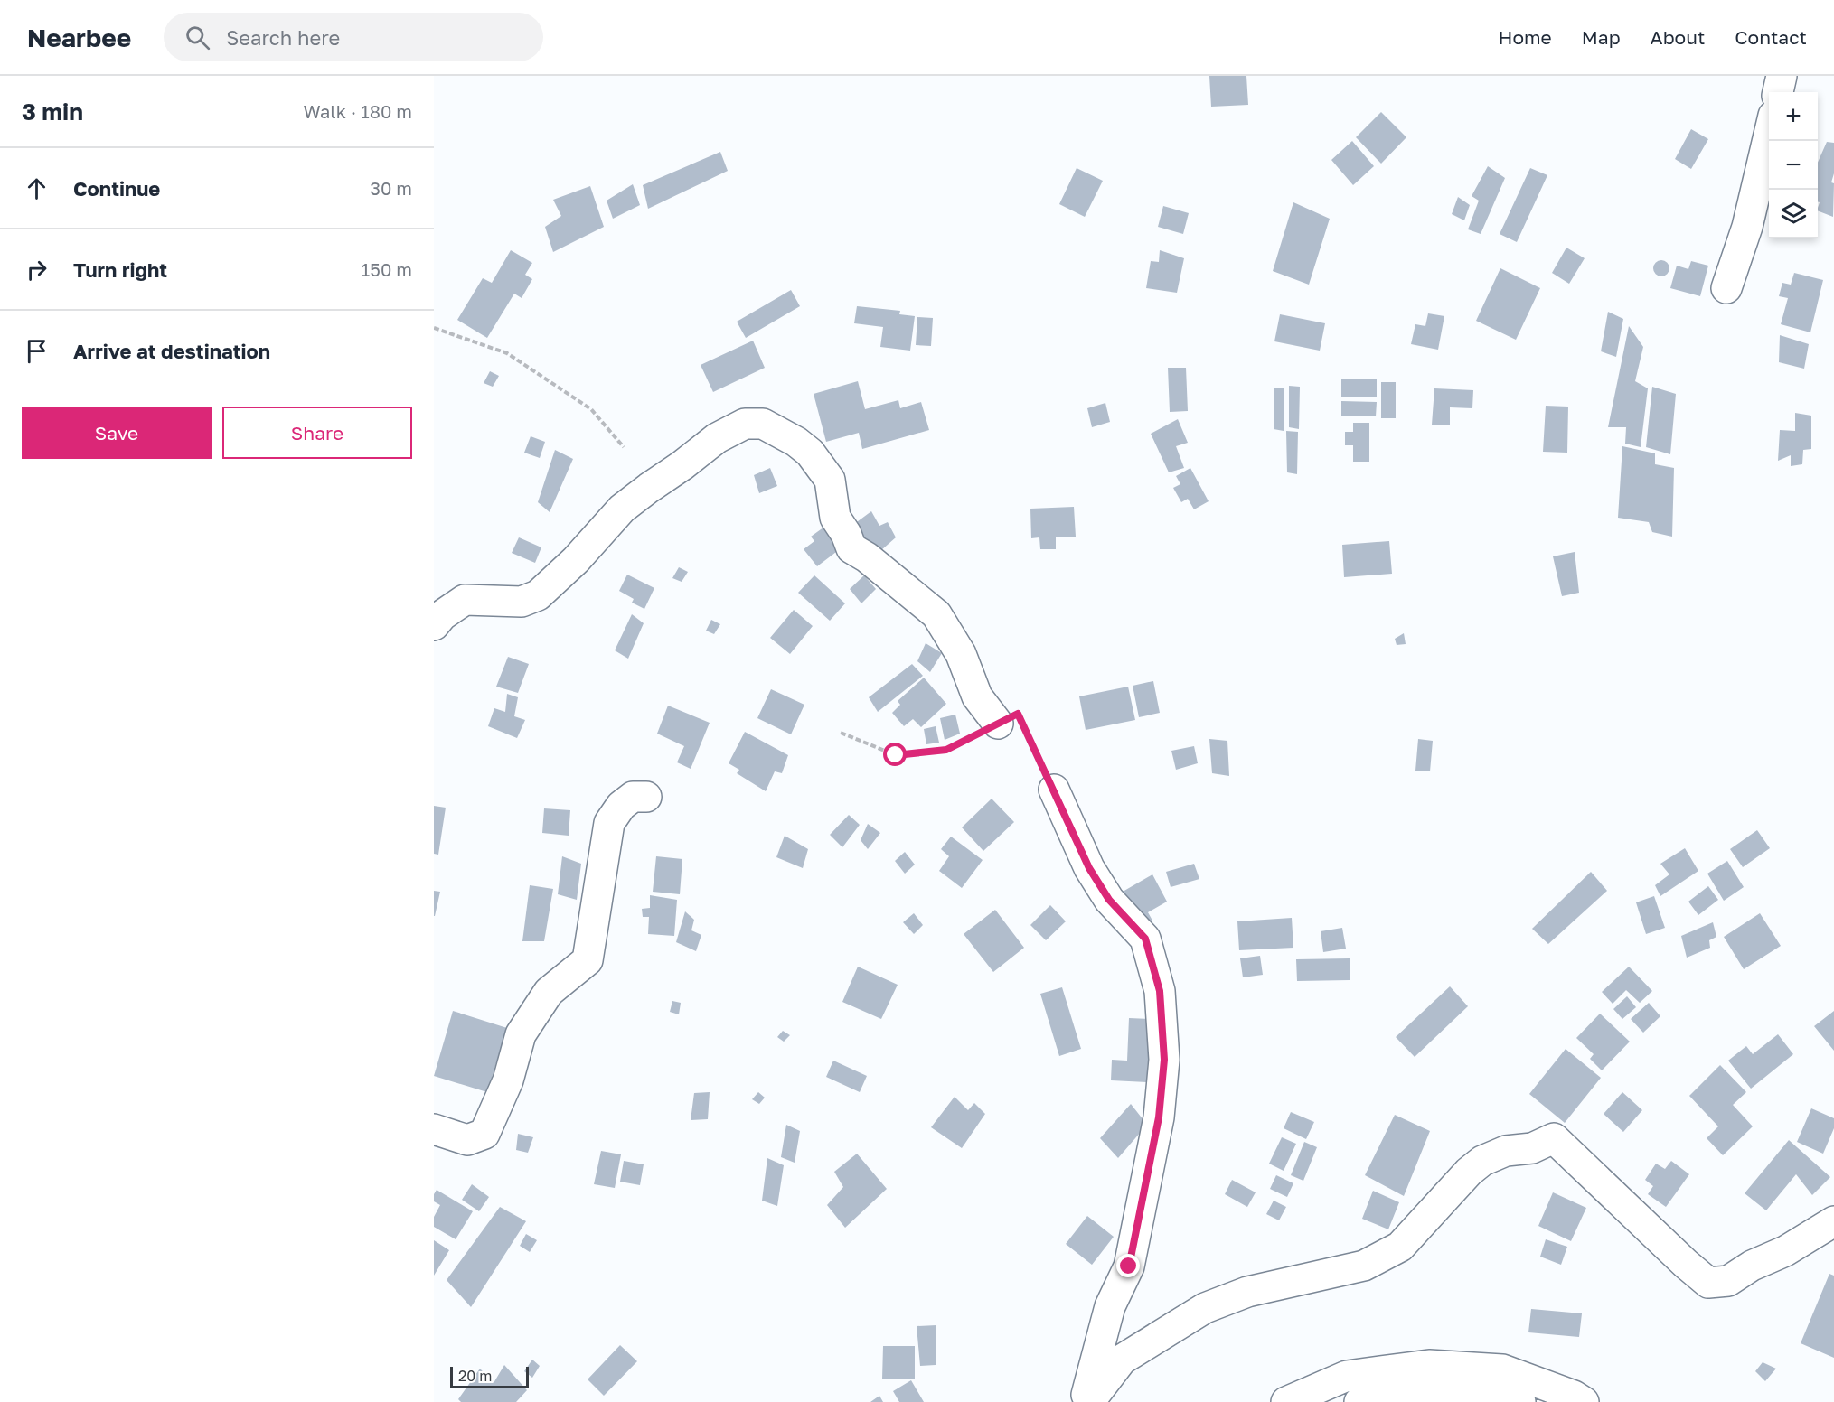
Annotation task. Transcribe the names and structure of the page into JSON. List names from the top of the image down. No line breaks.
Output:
{"scale_bar":"20 m","page":{"header":"Nearbee","search":"Search here","nav":["Home","Map","About","Contact"],"heading":["3 min","Walk · 180 m"],"map_buttons":["+","−"],"list":[["Continue","30 m"],["Turn right","150 m"],"Arrive at destination"],"buttons":["Save","Share"],"scale":"20 m"}}
